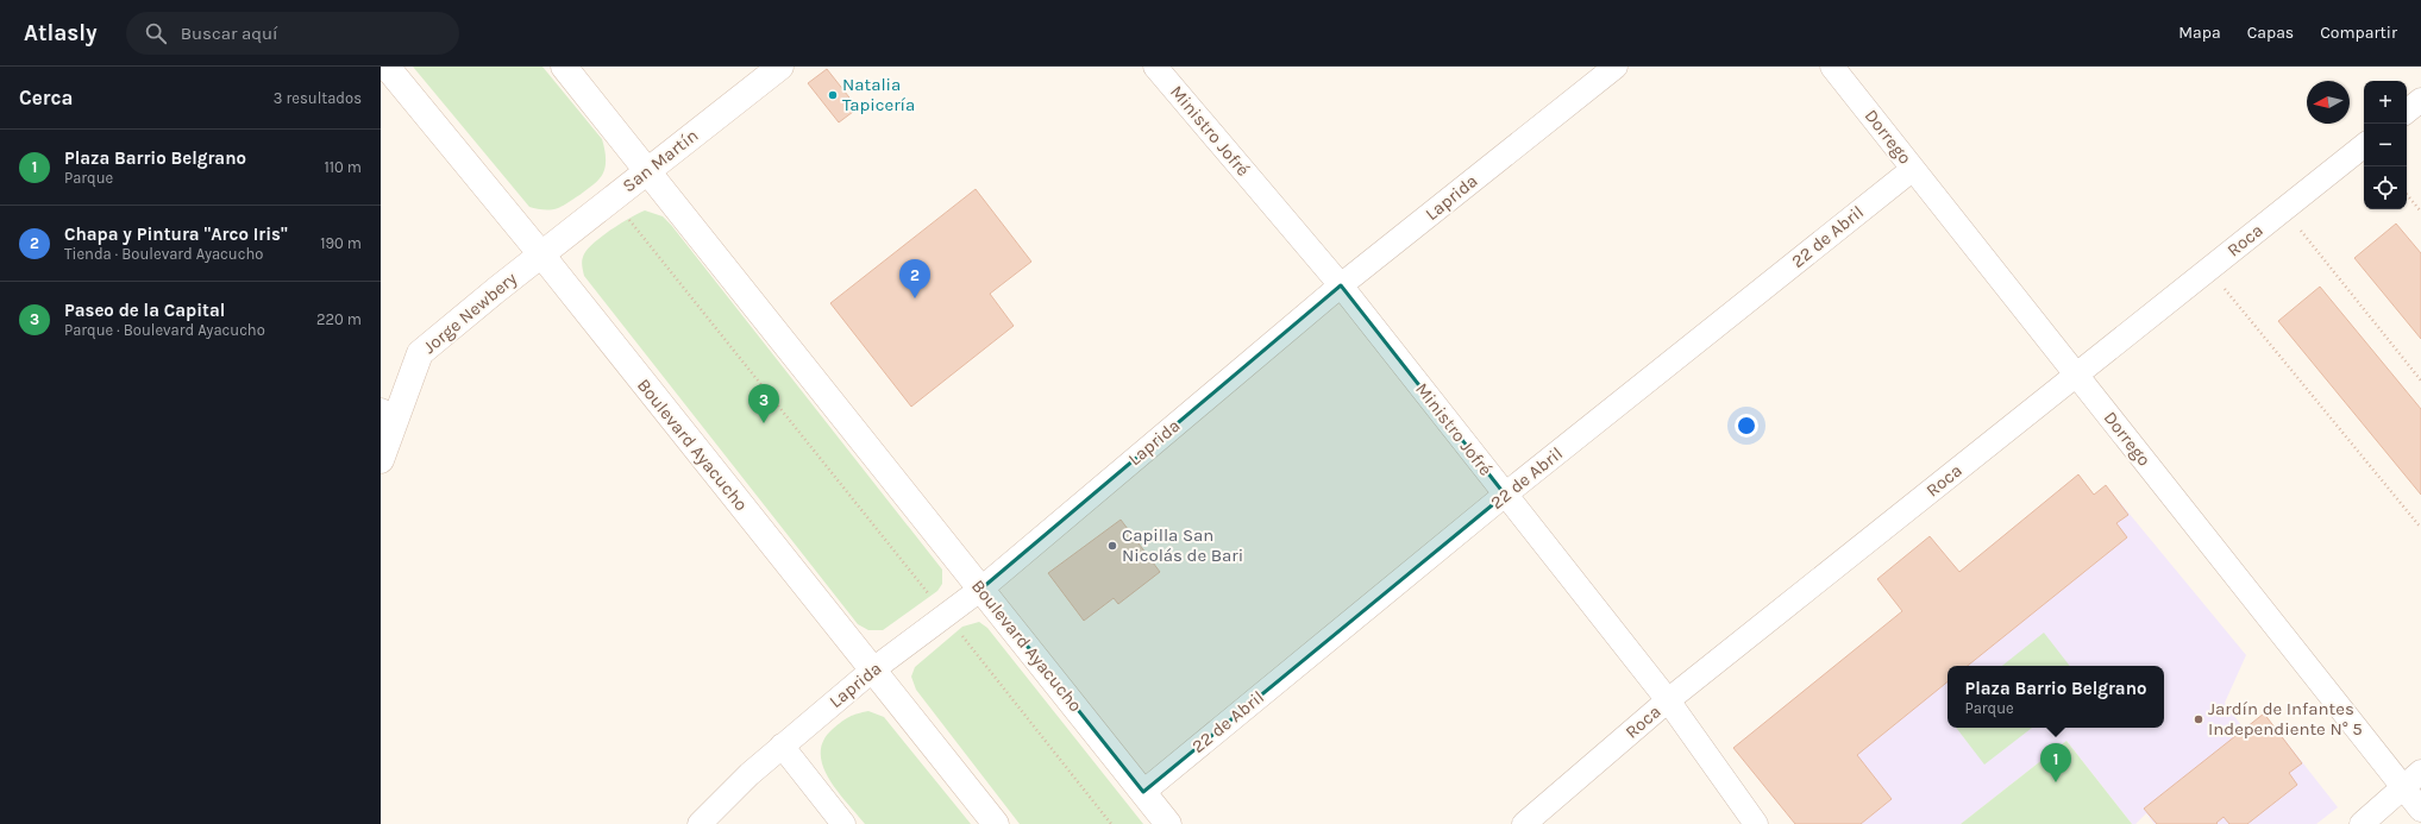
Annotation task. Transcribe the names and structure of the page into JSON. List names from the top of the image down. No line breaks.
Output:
{"streets":{"main road":["San Martín","Jorge Newbery","Boulevard Ayacucho"],"street":["Ministro Jofré","Dorrego","Laprida","22 de Abril","Roca"]},"crossings":[["Ministro Jofré","Laprida"],["Ministro Jofré","22 de Abril"],["Ministro Jofré","Roca"],["Dorrego","22 de Abril"],["Dorrego","Roca"],["San Martín","Jorge Newbery"],["San Martín","Boulevard Ayacucho"],["Laprida","Boulevard Ayacucho"],["22 de Abril","Boulevard Ayacucho"],["Jorge Newbery","Boulevard Ayacucho"]],"places":["Natalia Tapicería","Capilla San Nicolás de Bari","Jardín de Infantes Independiente N° 5"],"north":"left","page":{"header":"Atlasly","search":"Buscar aquí","nav":["Mapa","Capas","Compartir"],"heading":["Cerca","3 resultados"],"map_buttons":["+","−"],"list":[{"mark":"1","name":"Plaza Barrio Belgrano","note":"Parque","value":"110 m"},{"mark":"2","name":"Chapa y Pintura \"Arco Iris\"","note":"Tienda · Boulevard Ayacucho","value":"190 m"},{"mark":"3","name":"Paseo de la Capital","note":"Parque · Boulevard Ayacucho","value":"220 m"}],"pins":["2","3","1"],"popup":["Plaza Barrio Belgrano","Parque"]}}
